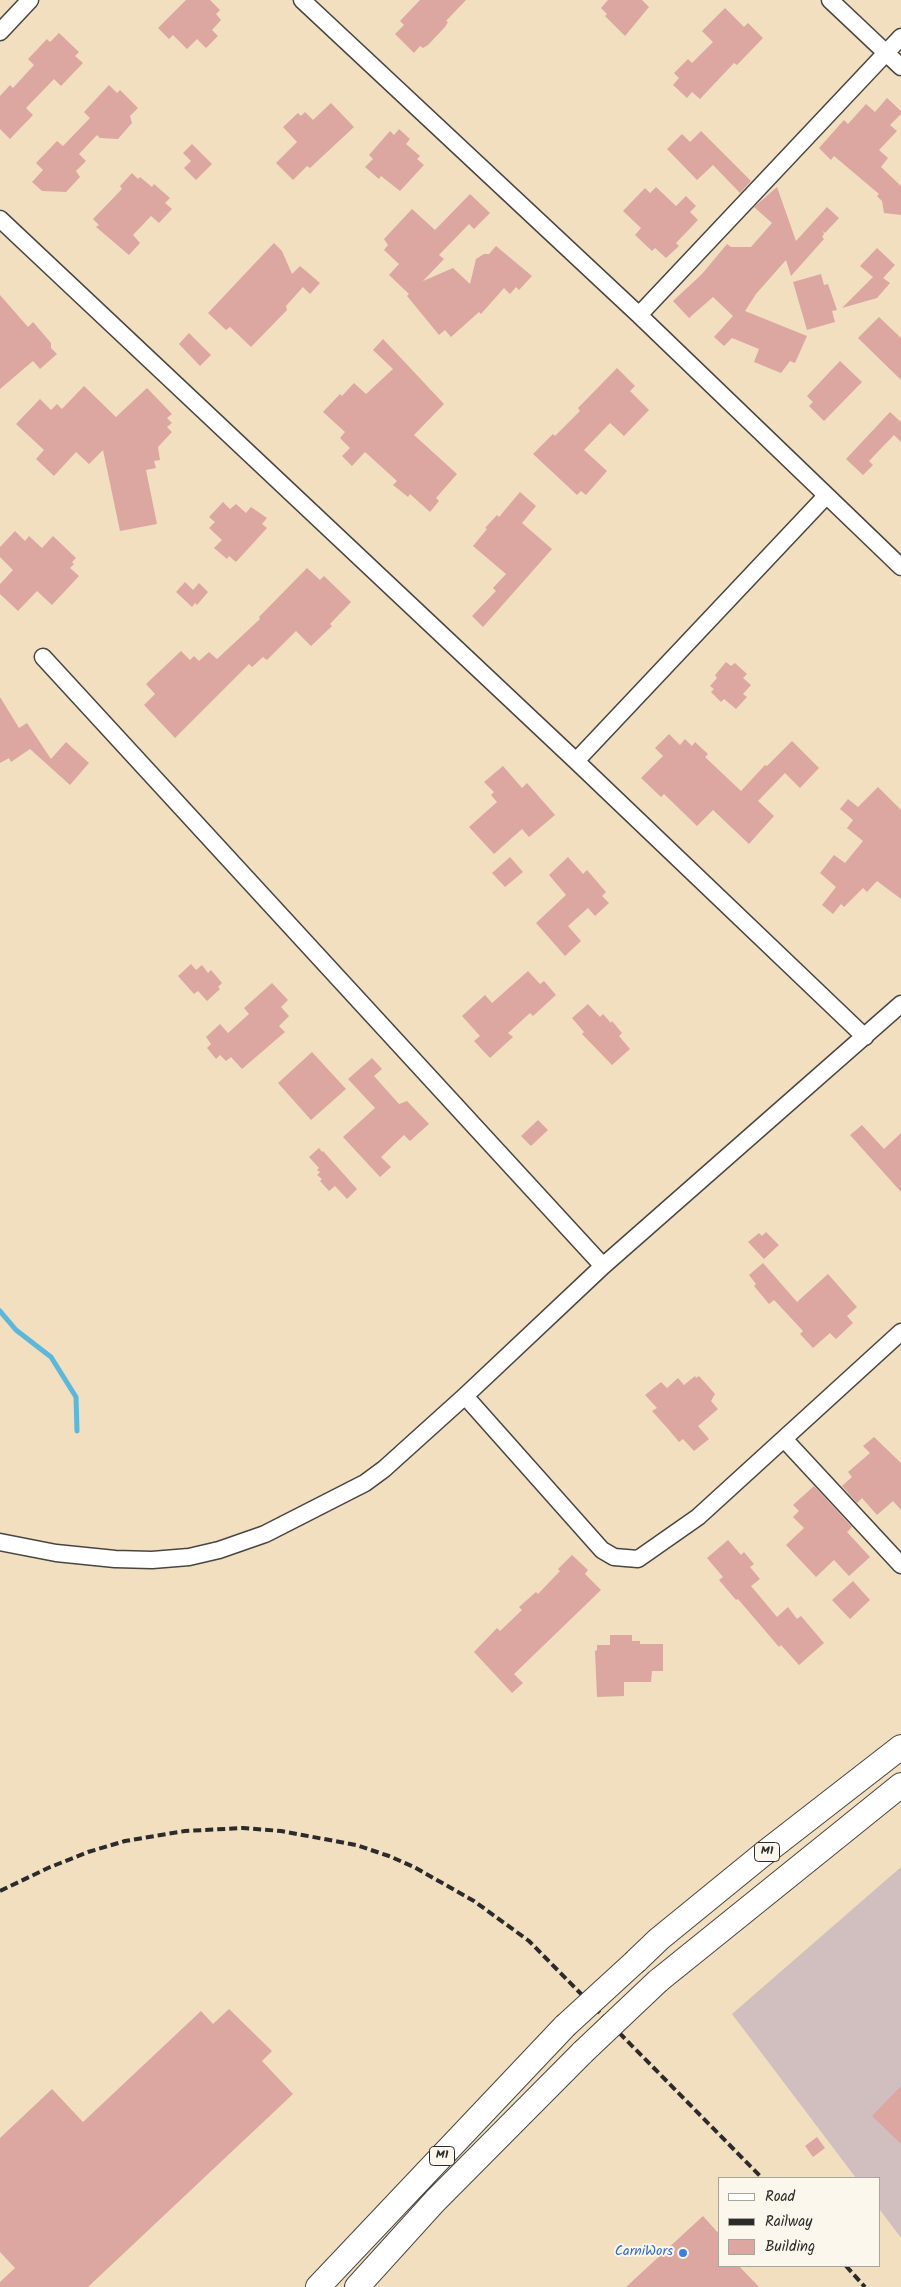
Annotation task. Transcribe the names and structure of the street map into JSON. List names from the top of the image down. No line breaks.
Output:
{"streets":{"highway":["M1"]},"places":["CarniWors"],"legend":["Road","Railway","Building"]}
